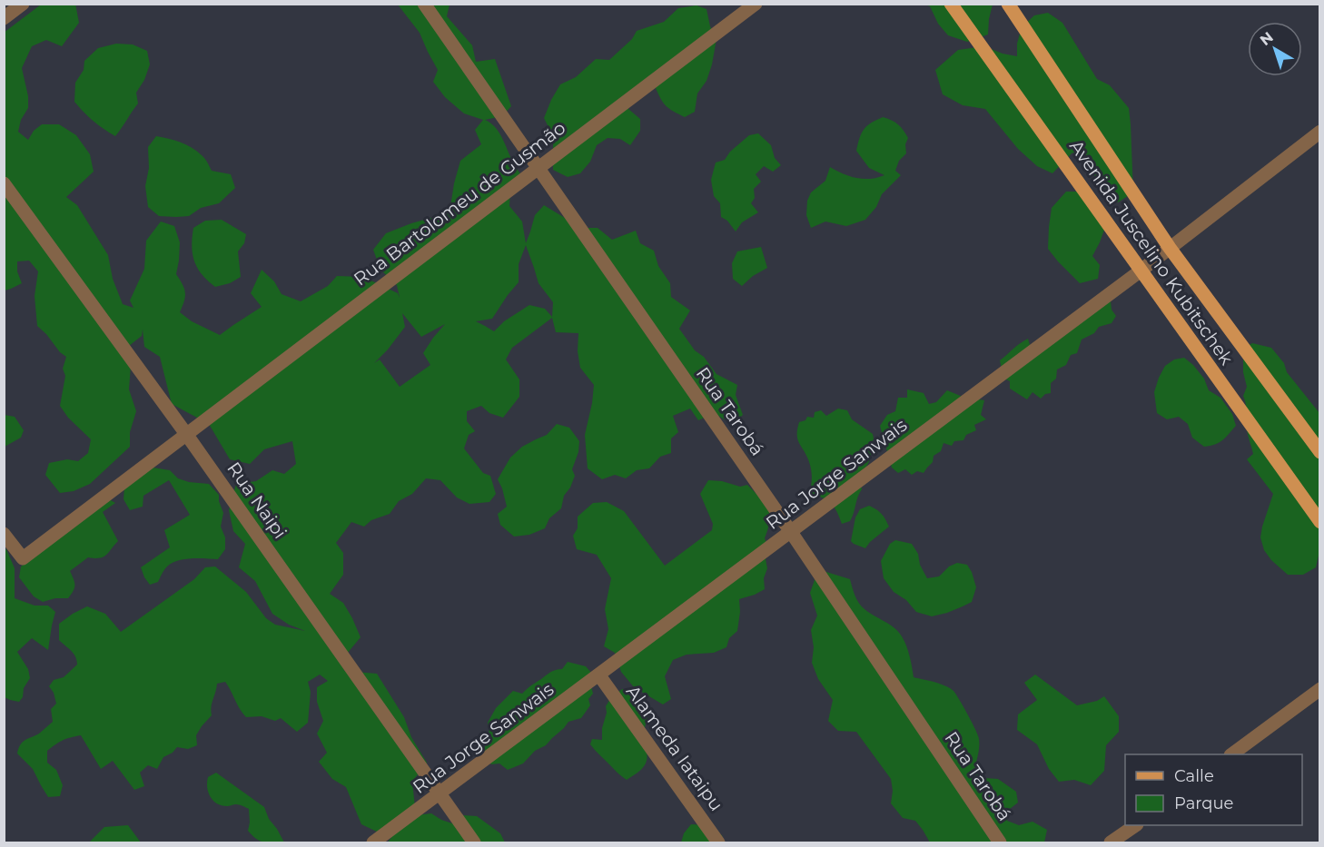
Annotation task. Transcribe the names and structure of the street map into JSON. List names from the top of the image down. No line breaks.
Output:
{"streets":{"main road":["Avenida Juscelino Kubitschek"],"street":["Rua Bartolomeu de Gusmão","Rua Tarobá","Rua Jorge Sanwais","Rua Naipi","Alameda Iataipu"]},"crossings":[["Rua Bartolomeu de Gusmão","Rua Tarobá"],["Rua Bartolomeu de Gusmão","Rua Naipi"],["Avenida Juscelino Kubitschek","Rua Jorge Sanwais"],["Rua Tarobá","Rua Jorge Sanwais"],["Rua Jorge Sanwais","Rua Naipi"],["Rua Jorge Sanwais","Alameda Iataipu"]],"legend":["Calle","Parque"],"north":"top left"}
